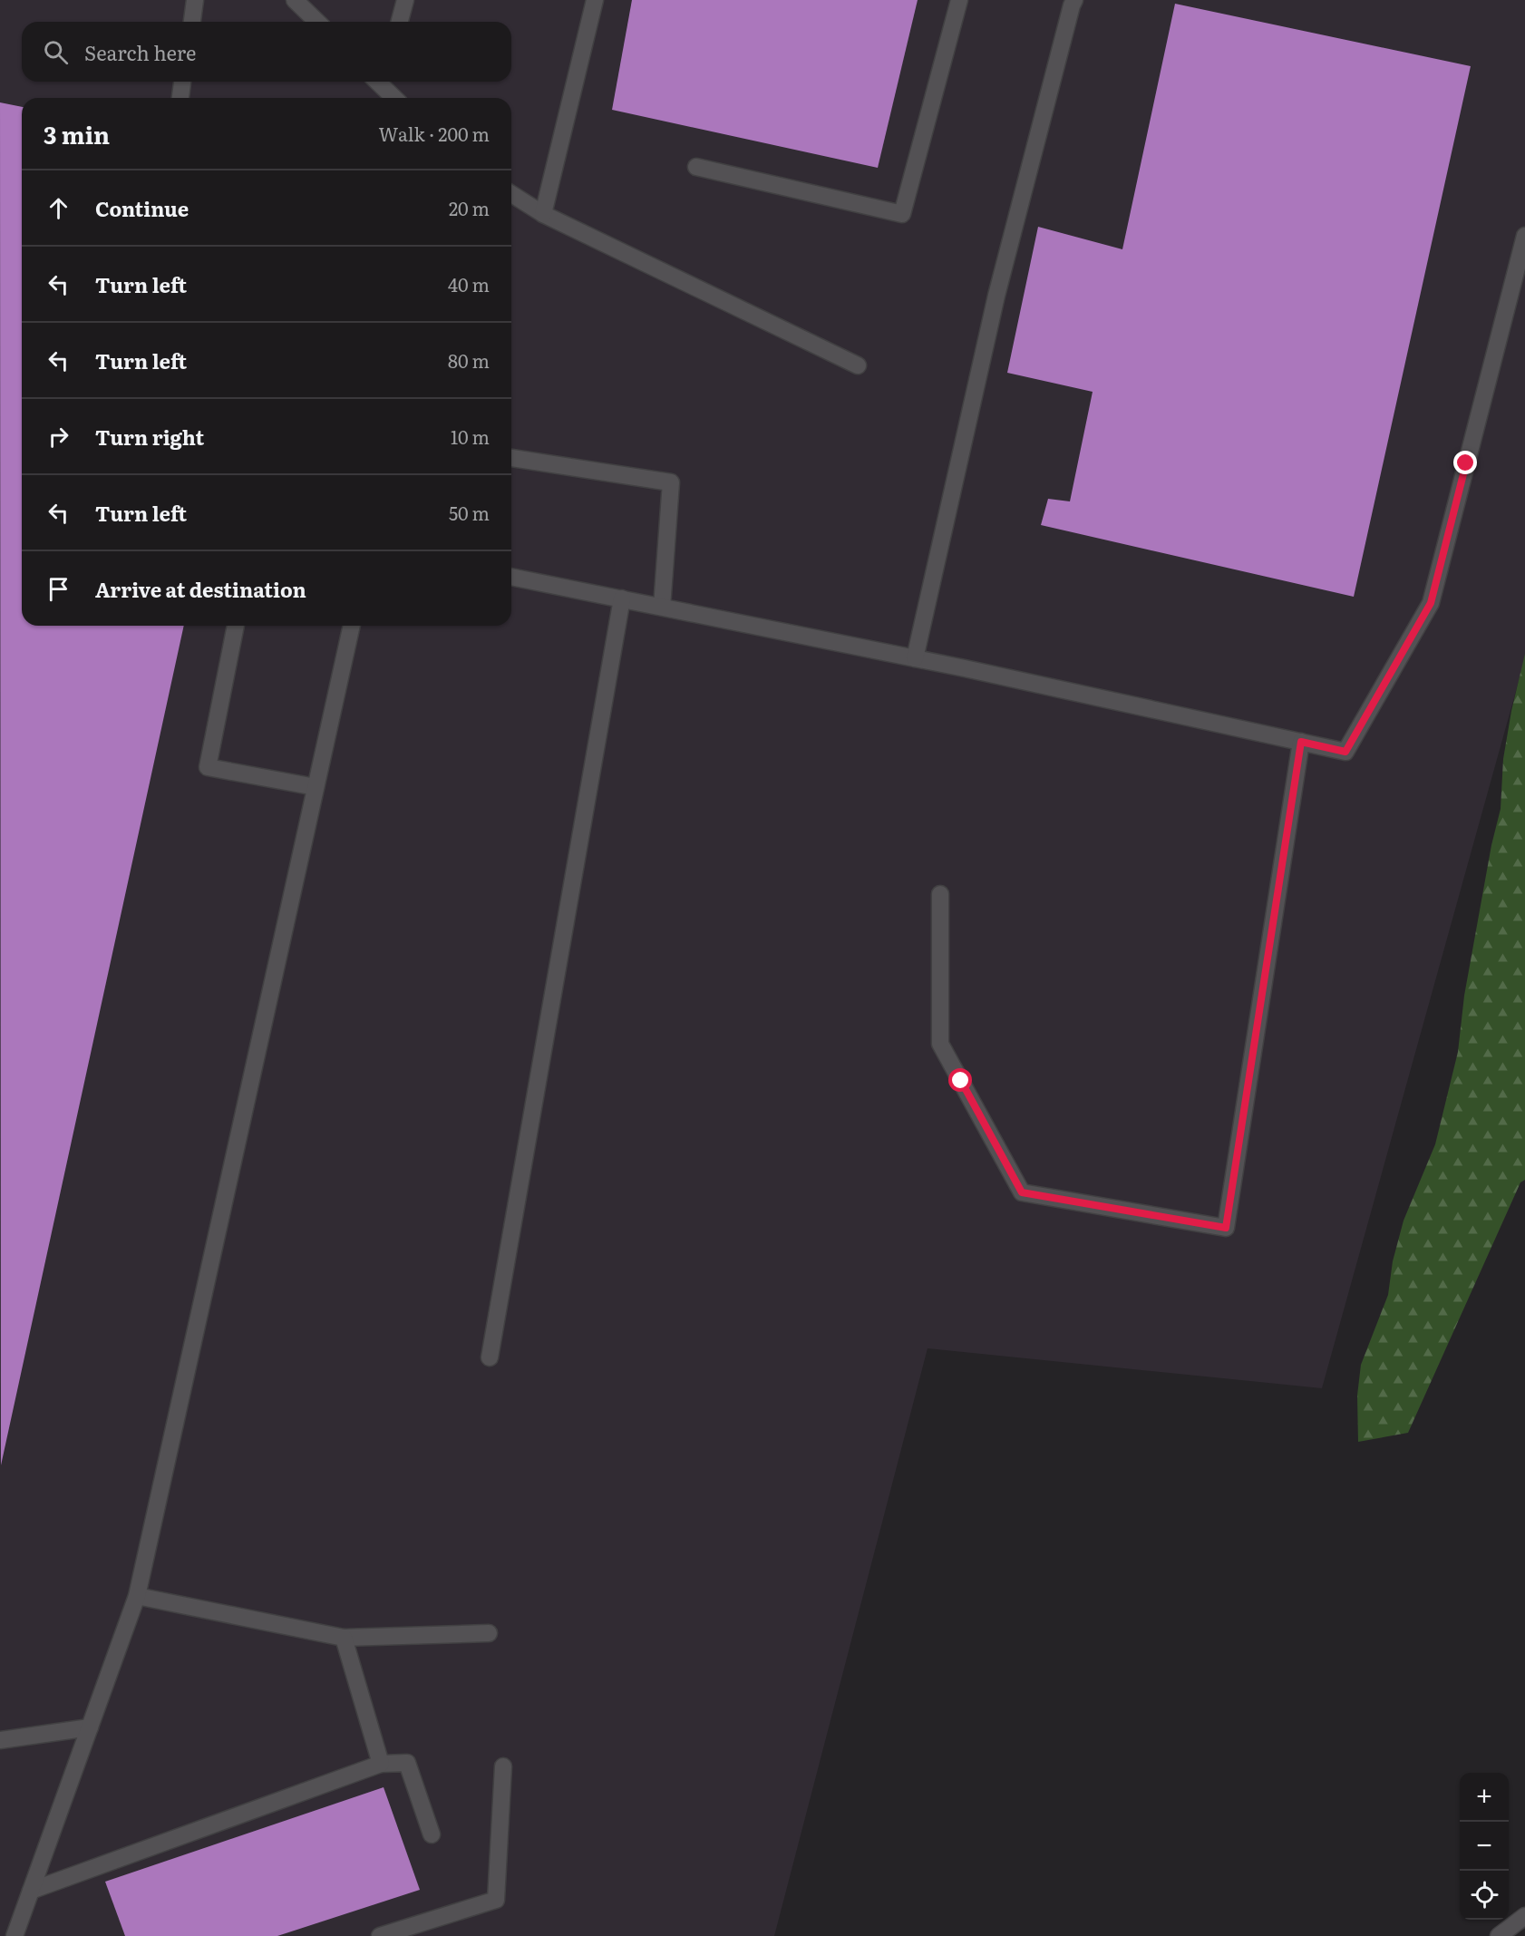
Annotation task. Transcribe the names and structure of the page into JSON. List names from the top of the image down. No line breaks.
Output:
{"page":{"search":"Search here","heading":["3 min","Walk · 200 m"],"list":[["Continue","20 m"],["Turn left","40 m"],["Turn left","80 m"],["Turn right","10 m"],["Turn left","50 m"],"Arrive at destination"],"map_buttons":["+","−"]}}
